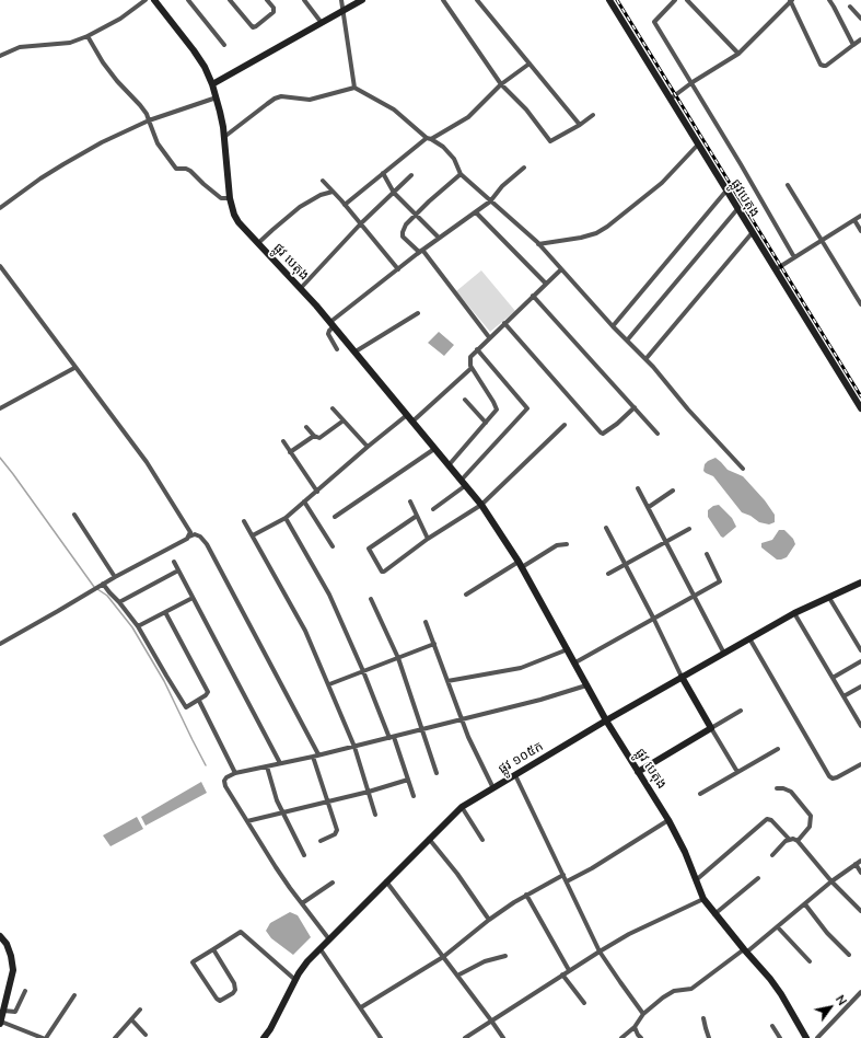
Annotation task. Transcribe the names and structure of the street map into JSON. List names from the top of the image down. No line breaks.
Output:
{"streets":{"street":["ផ្លូវបេតុង","ផ្លូវ បេតុង","ផ្លូវ ១០៥ក"]},"crossings":[["ផ្លូវ បេតុង","ផ្លូវ ១០៥ក"]],"north":"top right"}
